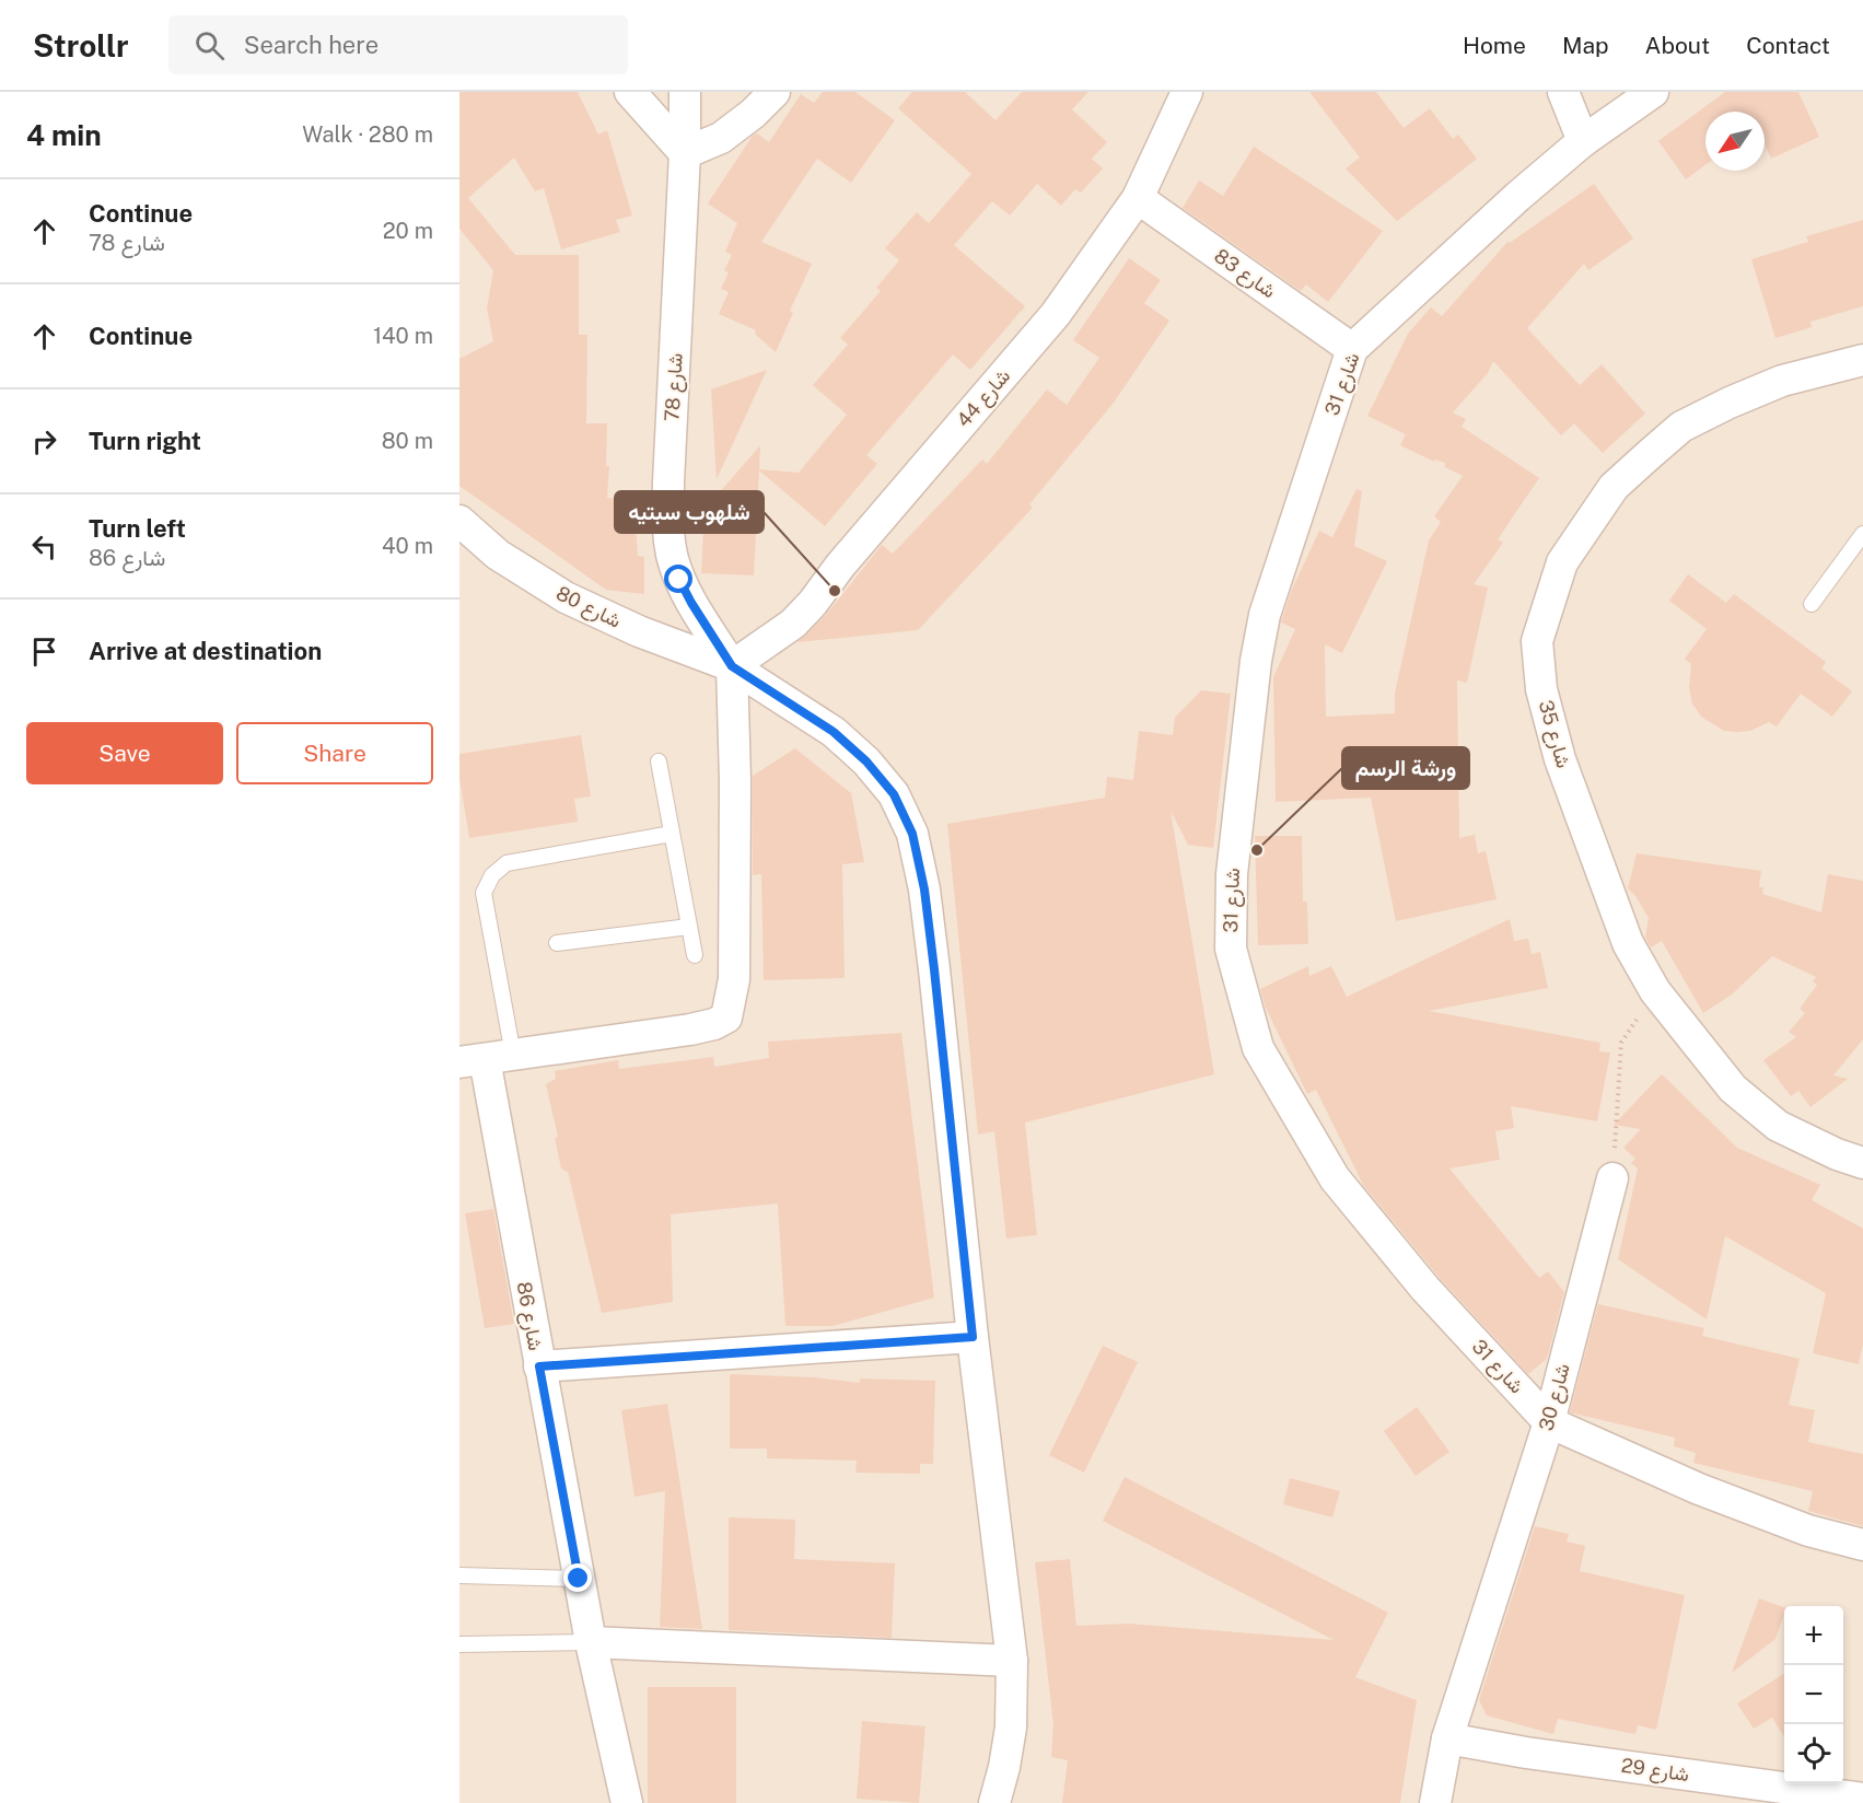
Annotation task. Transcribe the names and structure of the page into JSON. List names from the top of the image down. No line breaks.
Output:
{"streets":{"street":["شارع 83","شارع 31","شارع 78","شارع 44","شارع 80","شارع 35","شارع 86","شارع 30","شارع 29"]},"crossings":[["شارع 83","شارع 31"],["شارع 83","شارع 44"],["شارع 31","شارع 30"],["شارع 78","شارع 44"],["شارع 78","شارع 80"],["شارع 44","شارع 80"],["شارع 30","شارع 29"]],"places":["شلهوب سبتيه","ورشة الرسم"],"north":"bottom left","page":{"header":"Strollr","search":"Search here","nav":["Home","Map","About","Contact"],"heading":["4 min","Walk · 280 m"],"list":[["Continue","شارع 78","20 m"],["Continue","140 m"],["Turn right","80 m"],["Turn left","شارع 86","40 m"],"Arrive at destination"],"buttons":["Save","Share"],"map_buttons":["+","−"]}}
